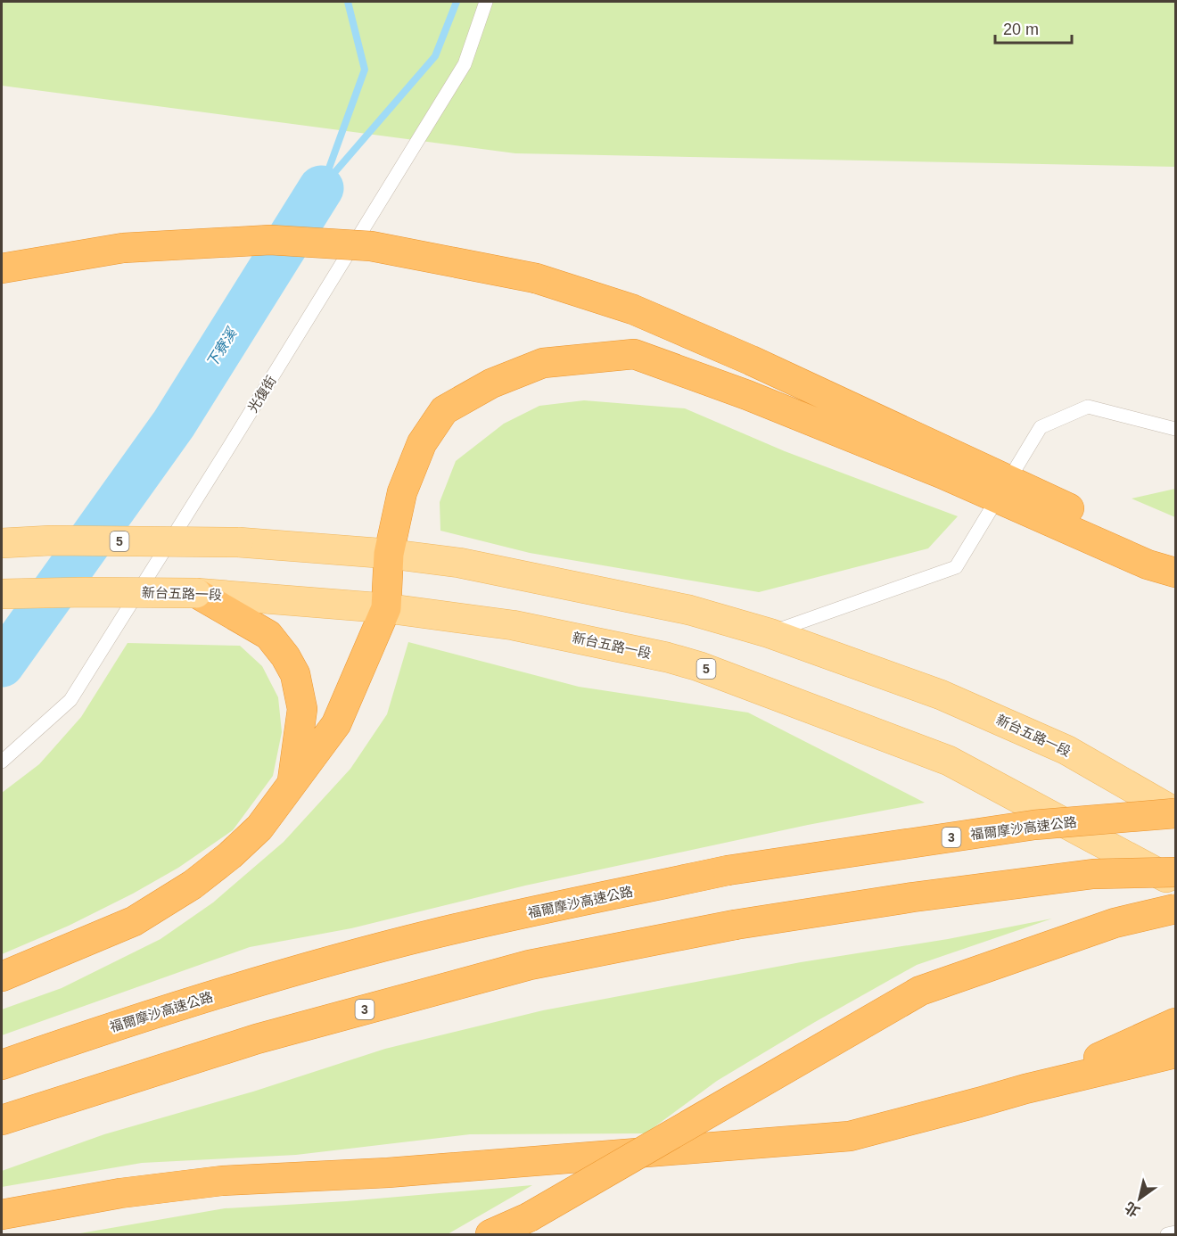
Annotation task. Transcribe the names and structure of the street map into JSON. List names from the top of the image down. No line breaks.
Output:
{"streets":{"highway":["福爾摩沙高速公路","3"],"main road":["5","新台五路一段"],"lane":["光復街"]},"crossings":[["新台五路一段","福爾摩沙高速公路"]],"water":["下寮溪"],"scale_bar":"20 m","north":"bottom left"}
